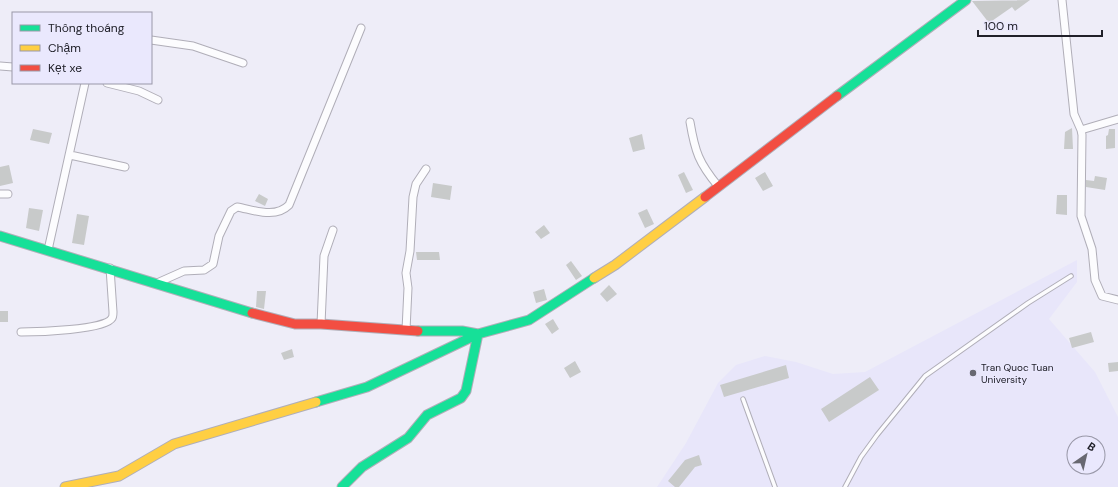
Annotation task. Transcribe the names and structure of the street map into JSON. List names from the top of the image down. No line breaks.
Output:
{"places":["Tran Quoc Tuan University"],"legend":["Thông thoáng","Chậm","Kẹt xe"],"scale_bar":"100 m","north":"top right"}
